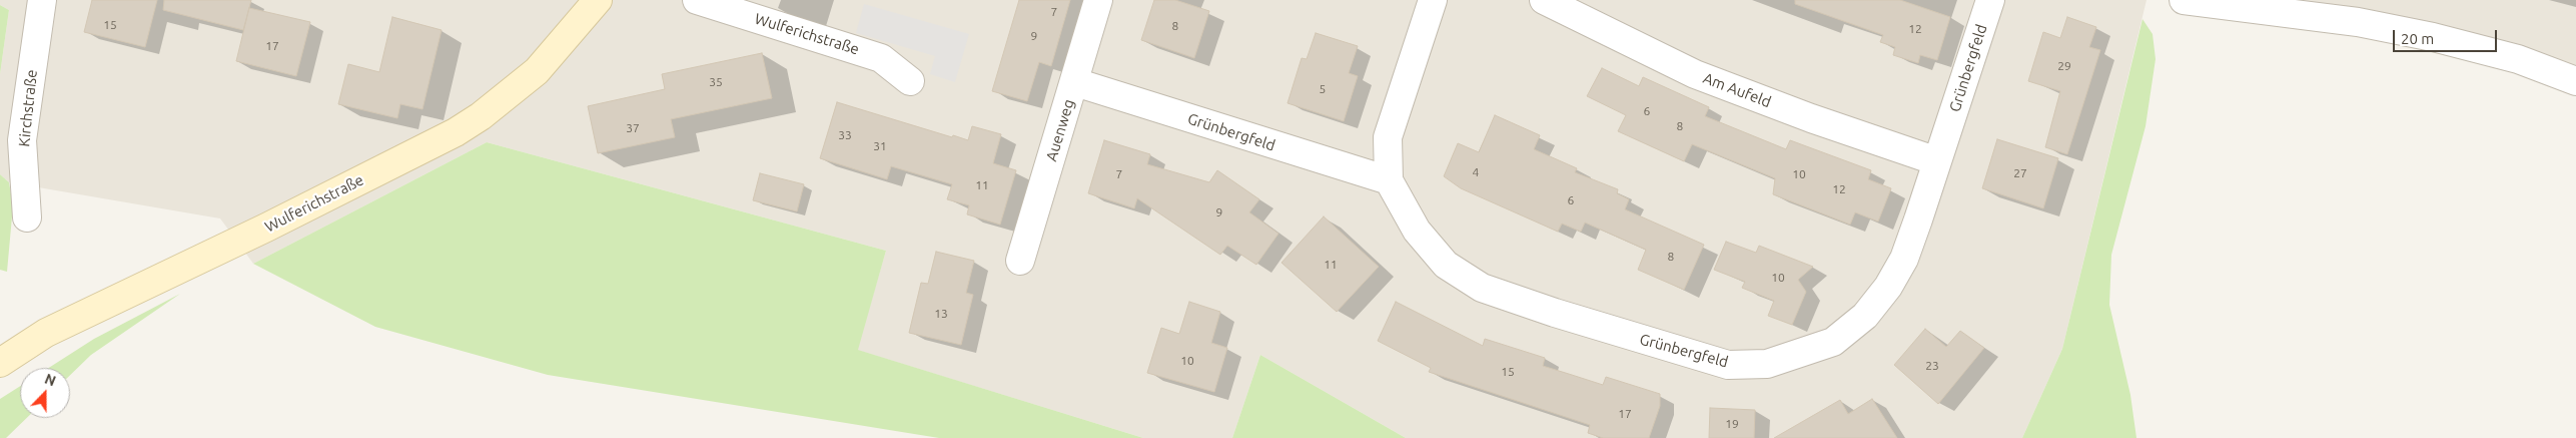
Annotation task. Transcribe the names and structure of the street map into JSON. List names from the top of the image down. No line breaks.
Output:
{"streets":{"main road":["Wulferichstraße"],"street":["Grünbergfeld","Am Aufeld","Kirchstraße","Auenweg"]},"crossings":[["Grünbergfeld","Am Aufeld"],["Grünbergfeld","Auenweg"]],"house_numbers":["7","15","8","12","9","17","29","35","5","6","8","37","33","31","4","27","7","10","11","12","6","9","8","11","10","13","10","23","15","17","19"],"scale_bar":"20 m","north":"top"}
